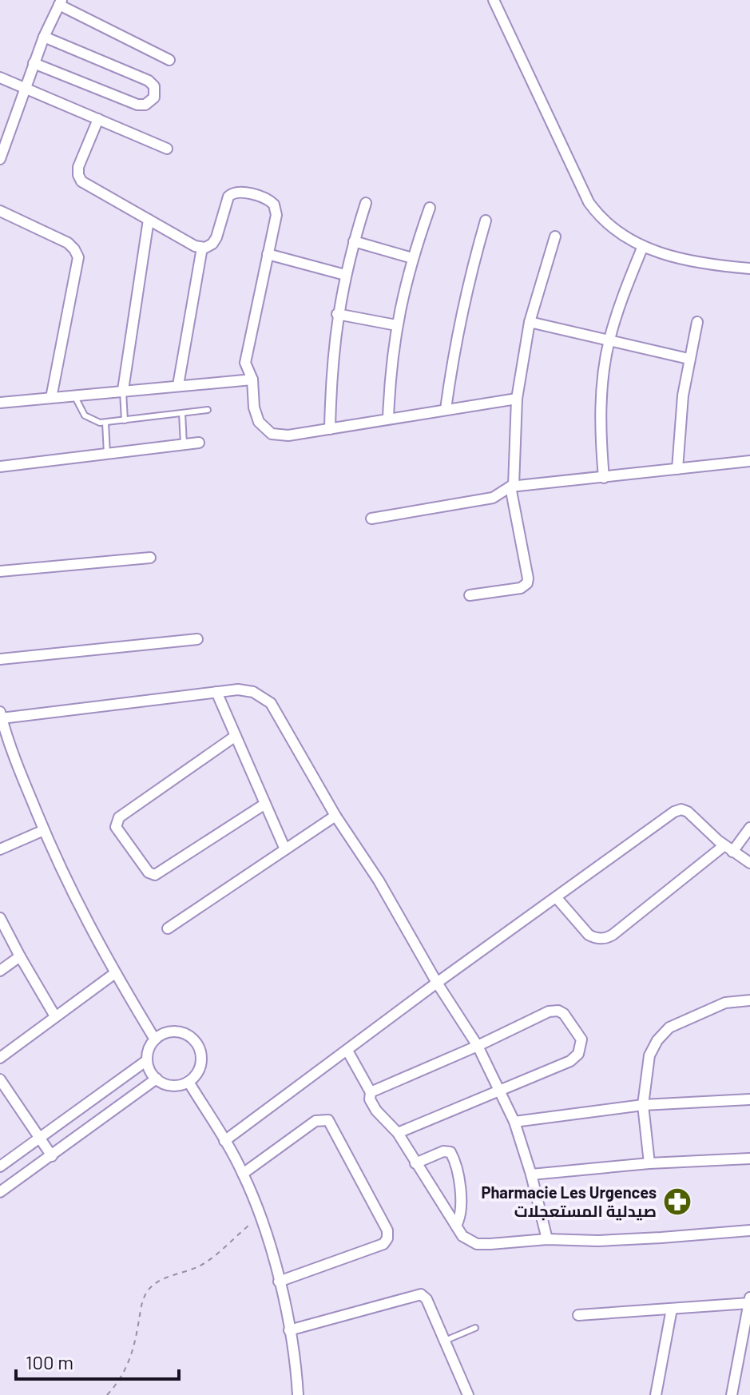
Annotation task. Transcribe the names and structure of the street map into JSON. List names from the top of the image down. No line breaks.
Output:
{"places":{"pharmacy":["Pharmacie Les Urgences صيدلية المستعجلات"]},"scale_bar":"100 m"}
